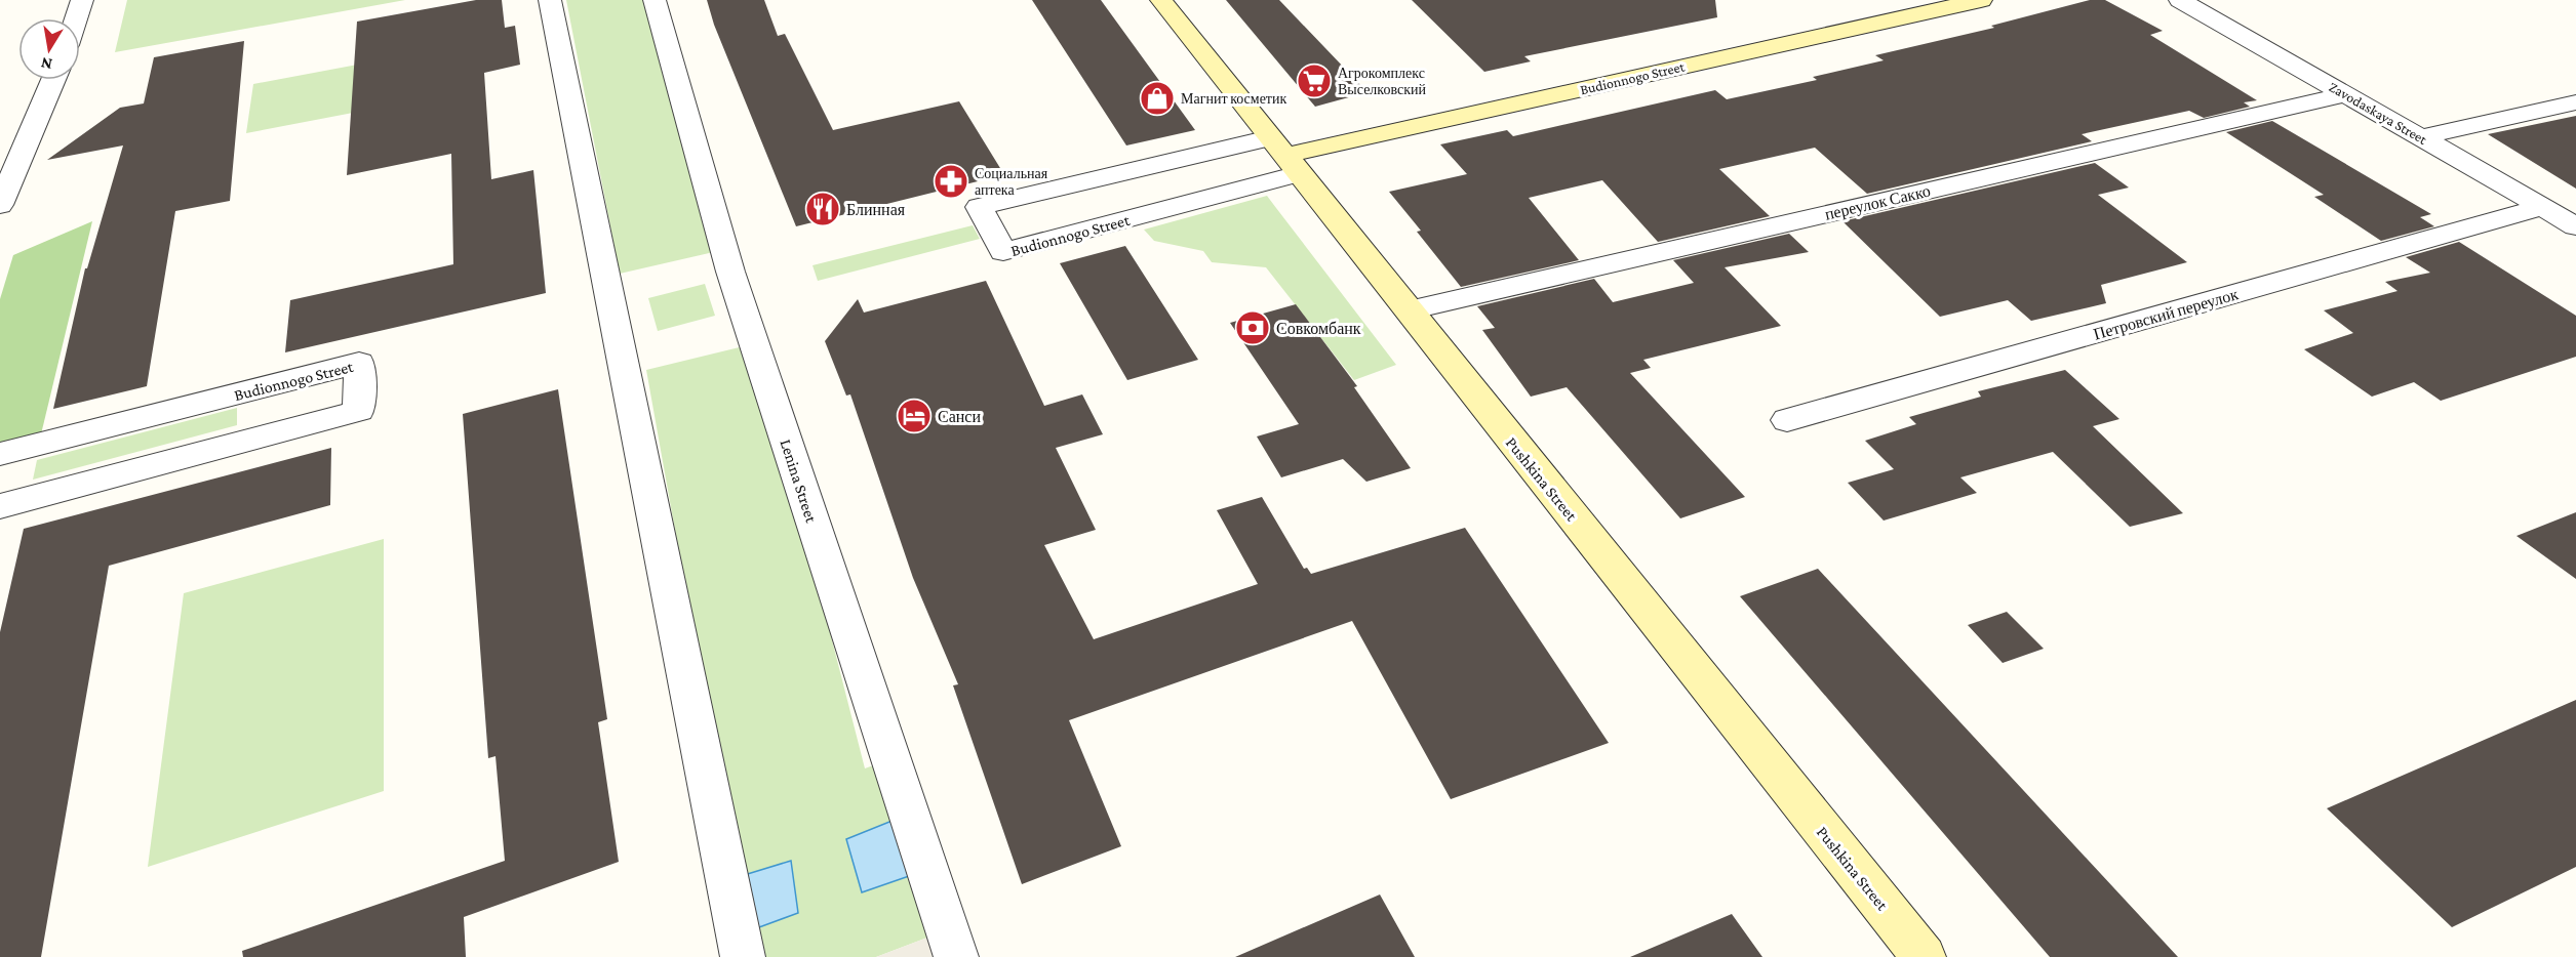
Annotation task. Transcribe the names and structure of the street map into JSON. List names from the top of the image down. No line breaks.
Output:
{"streets":{"main road":["Budionnogo Street","Pushkina Street"],"street":["Zavodaskaya Street","переулок Сакко","Петровский переулок","Lenina Street"]},"crossings":[["Budionnogo Street","Pushkina Street"],["Zavodaskaya Street","переулок Сакко"],["Zavodaskaya Street","Петровский переулок"],["переулок Сакко","Pushkina Street"]],"places":{"supermarket":["Агрокомплекс Выселковский"],"shop":["Магнит косметик"],"pharmacy":["Социальная аптека"],"restaurant":["Блинная"],"bank":["Совкомбанк"],"hotel":["Санси"]},"north":"bottom"}
